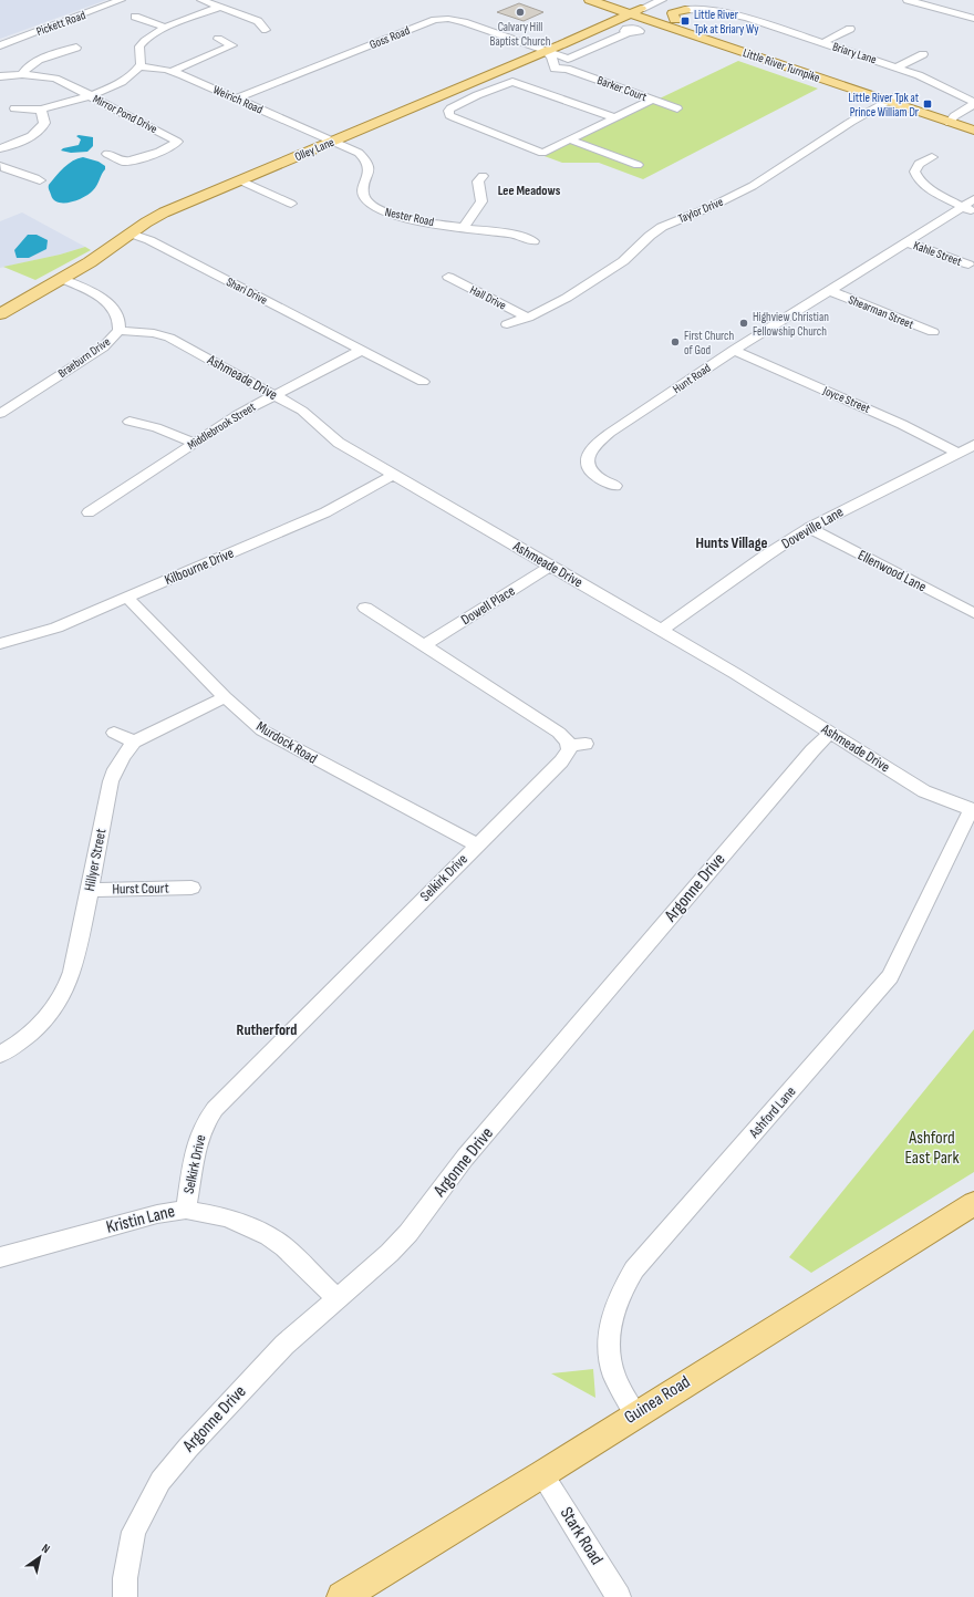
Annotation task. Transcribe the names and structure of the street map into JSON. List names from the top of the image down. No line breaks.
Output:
{"streets":{"main road":["Little River Turnpike","Olley Lane","Guinea Road"],"street":["Pickett Road","Goss Road","Briary Lane","Barker Court","Weirich Road","Mirror Pond Drive","Taylor Drive","Nester Road","Kahle Street","Shari Drive","Hall Drive","Shearman Street","Braeburn Drive","Ashmeade Drive","Hunt Road","Joyce Street","Middlebrook Street","Doveville Lane","Kilbourne Drive","Ellenwood Lane","Dowell Place","Murdock Road","Hillyer Street","Selkirk Drive","Argonne Drive","Hurst Court","Ashford Lane","Kristin Lane","Stark Road"]},"crossings":[["Goss Road","Barker Court"],["Goss Road","Weirich Road"],["Goss Road","Olley Lane"],["Little River Turnpike","Olley Lane"],["Little River Turnpike","Taylor Drive"],["Barker Court","Olley Lane"],["Weirich Road","Olley Lane"],["Weirich Road","Nester Road"],["Olley Lane","Nester Road"],["Olley Lane","Shari Drive"],["Olley Lane","Braeburn Drive"],["Taylor Drive","Hall Drive"],["Kahle Street","Hunt Road"],["Shari Drive","Middlebrook Street"],["Shearman Street","Hunt Road"],["Braeburn Drive","Ashmeade Drive"],["Ashmeade Drive","Middlebrook Street"],["Ashmeade Drive","Doveville Lane"],["Ashmeade Drive","Kilbourne Drive"],["Ashmeade Drive","Dowell Place"],["Ashmeade Drive","Argonne Drive"],["Ashmeade Drive","Ashford Lane"],["Hunt Road","Joyce Street"],["Joyce Street","Doveville Lane"],["Doveville Lane","Ellenwood Lane"],["Kilbourne Drive","Murdock Road"],["Dowell Place","Selkirk Drive"],["Murdock Road","Hillyer Street"],["Murdock Road","Selkirk Drive"],["Hillyer Street","Hurst Court"],["Selkirk Drive","Kristin Lane"],["Argonne Drive","Kristin Lane"],["Ashford Lane","Guinea Road"],["Guinea Road","Stark Road"]],"districts":["Lee Meadows","Hunts Village","Rutherford"],"parks":["Ashford East Park"],"places":{"other":["Calvary Hill Baptist Church","Highview Christian Fellowship Church","First Church of God"],"transit":["Little River Tpk at Briary Wy","Little River Tpk at Prince William Dr"]},"north":"top right"}
